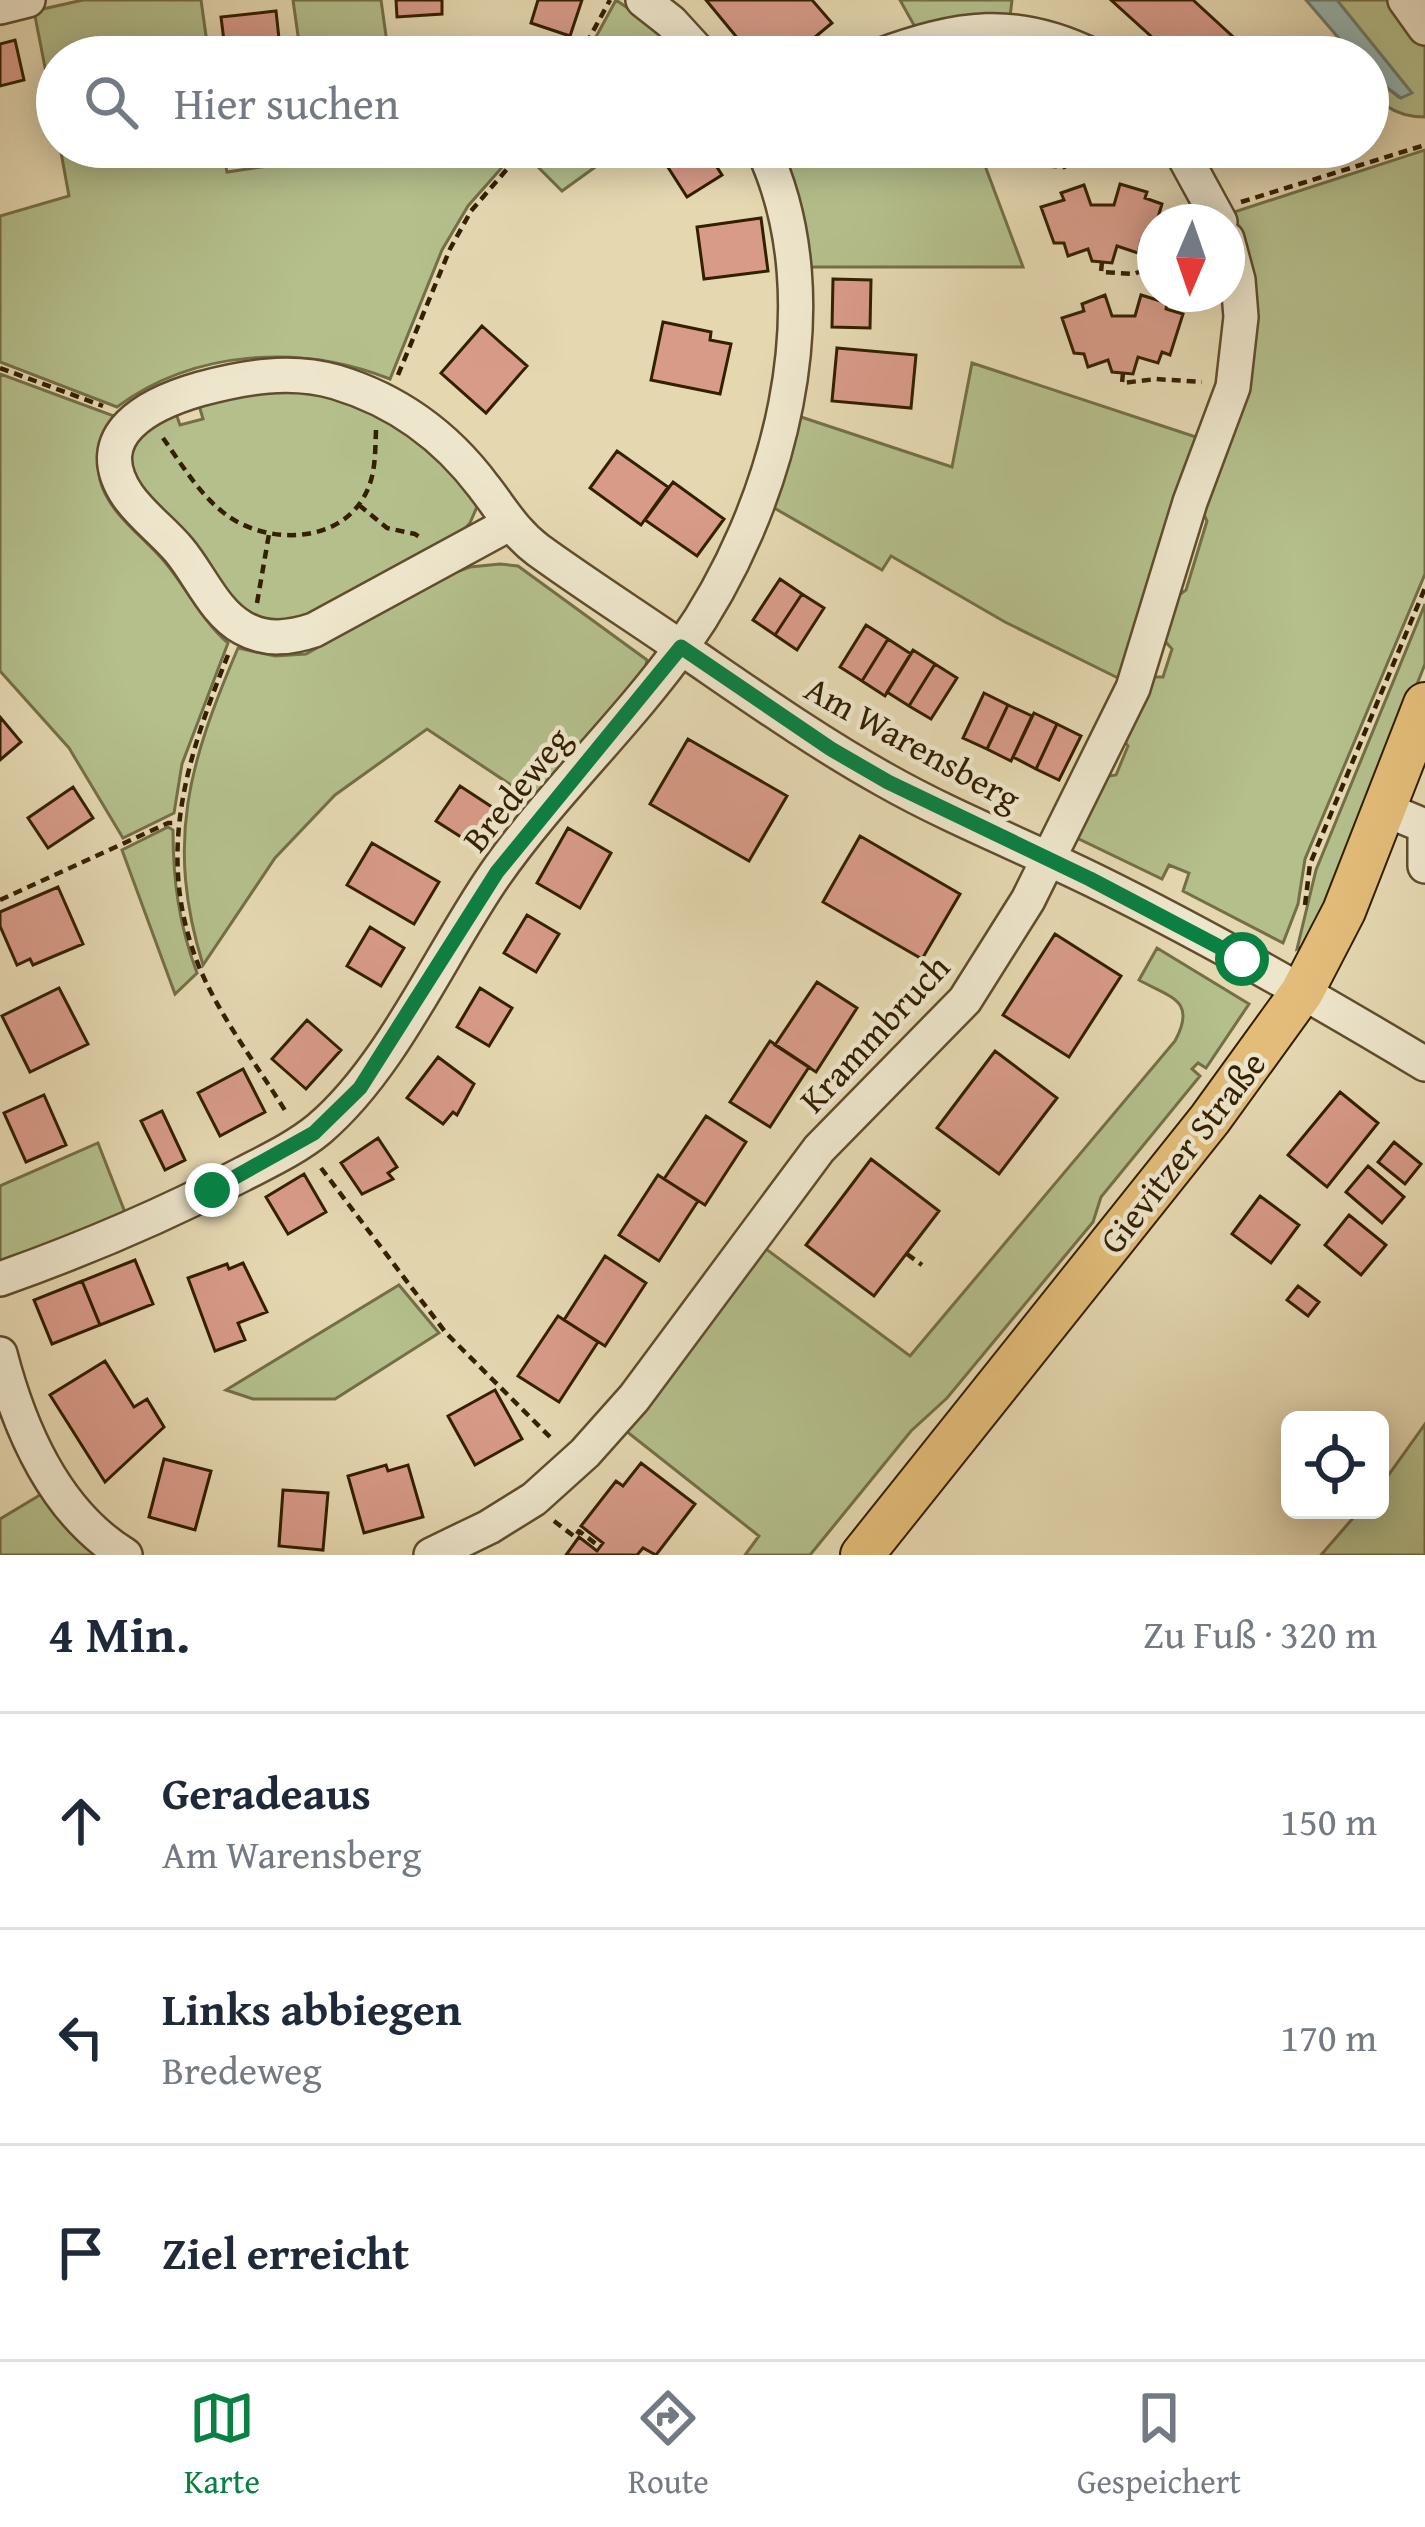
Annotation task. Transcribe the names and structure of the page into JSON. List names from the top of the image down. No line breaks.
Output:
{"streets":{"main road":["Gievitzer Straße"],"street":["Am Warensberg","Bredeweg","Krammbruch"]},"crossings":[["Am Warensberg","Bredeweg"],["Am Warensberg","Krammbruch"],["Am Warensberg","Gievitzer Straße"]],"north":"bottom","page":{"search":"Hier suchen","heading":["4 Min.","Zu Fuß · 320 m"],"list":[["Geradeaus","Am Warensberg","150 m"],["Links abbiegen","Bredeweg","170 m"],"Ziel erreicht"],"nav":["Karte","Route","Gespeichert"]}}
